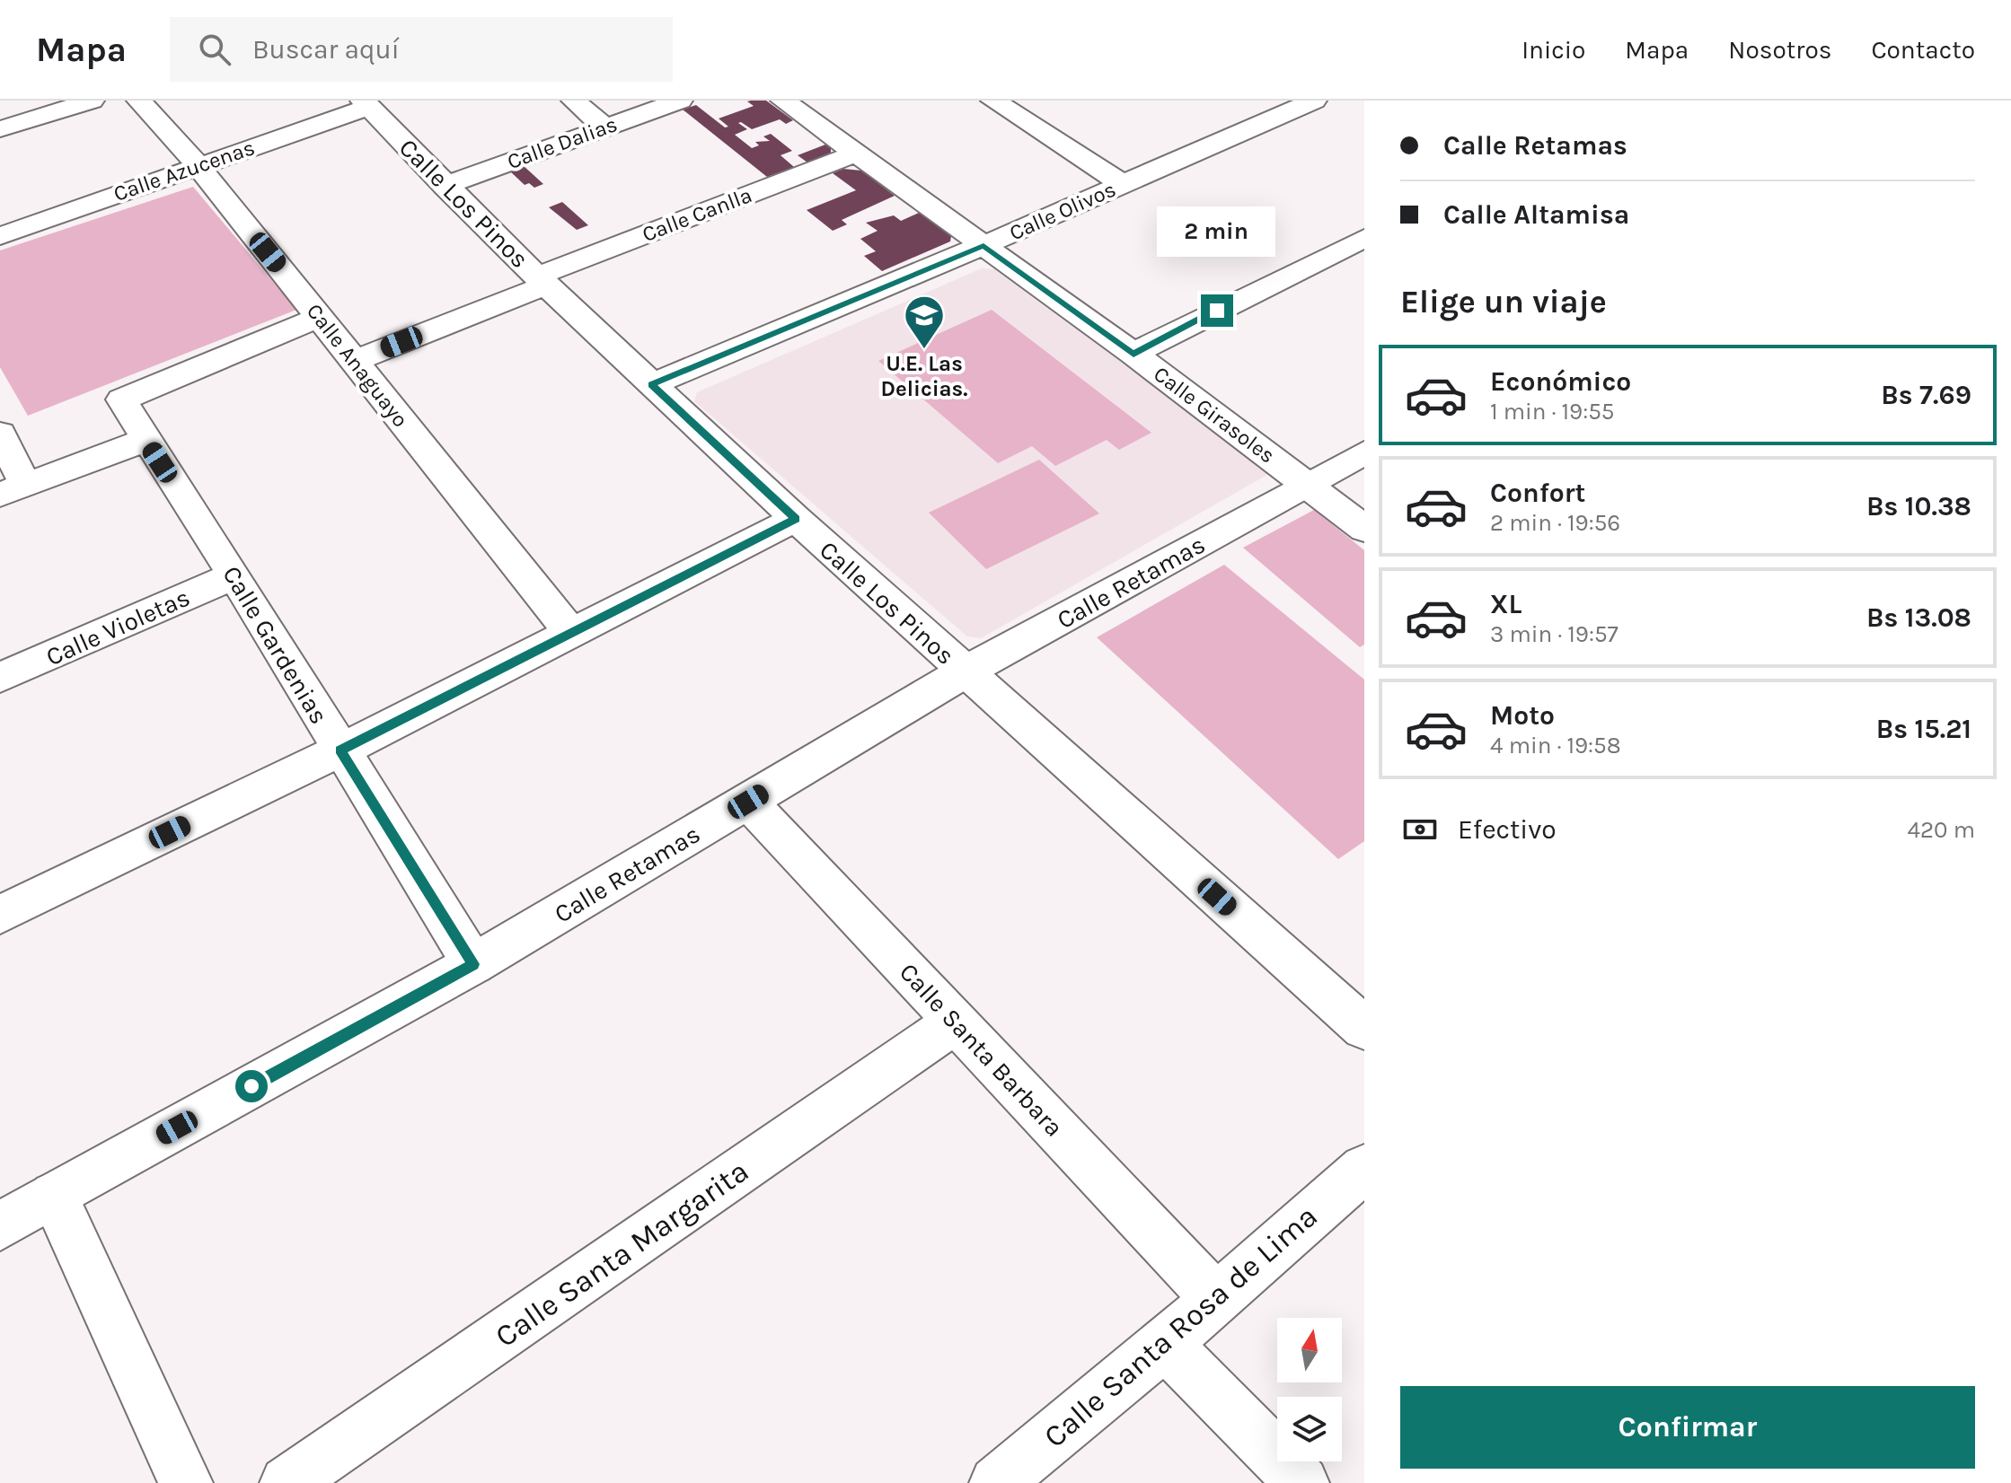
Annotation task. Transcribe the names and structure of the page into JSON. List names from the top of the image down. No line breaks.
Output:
{"streets":{"street":["Calle Dalias","Calle Azucenas","Calle Los Pinos","Calle Olivos","Calle Canlla","Calle Anaguayo","Calle Girasoles","Calle Retamas","Calle Violetas","Calle Gardenias","Calle Santa Barbara","Calle Santa Margarita","Calle Santa Rosa de Lima"]},"crossings":[["Calle Dalias","Calle Los Pinos"],["Calle Azucenas","Calle Los Pinos"],["Calle Azucenas","Calle Anaguayo"],["Calle Los Pinos","Calle Olivos"],["Calle Los Pinos","Calle Canlla"],["Calle Los Pinos","Calle Retamas"],["Calle Olivos","Calle Girasoles"],["Calle Canlla","Calle Anaguayo"],["Calle Canlla","Calle Girasoles"],["Calle Anaguayo","Calle Gardenias"],["Calle Girasoles","Calle Retamas"],["Calle Retamas","Calle Gardenias"],["Calle Retamas","Calle Santa Barbara"],["Calle Violetas","Calle Gardenias"],["Calle Santa Barbara","Calle Santa Margarita"],["Calle Santa Barbara","Calle Santa Rosa de Lima"]],"places":{"school or university":["U.E. Las Delicias."]},"north":"top","page":{"header":"Mapa","search":"Buscar aquí","nav":["Inicio","Mapa","Nosotros","Contacto"],"banner":["Calle Retamas","Calle Altamisa"],"bubble":"2 min","heading":"Elige un viaje","list":[{"name":"Económico","note":"1 min · 19:55","value":"Bs 7.69"},{"name":"Confort","note":"2 min · 19:56","value":"Bs 10.38"},{"name":"XL","note":"3 min · 19:57","value":"Bs 13.08"},{"name":"Moto","note":"4 min · 19:58","value":"Bs 15.21"}],"pay":["Efectivo","420 m"],"buttons":"Confirmar"}}
